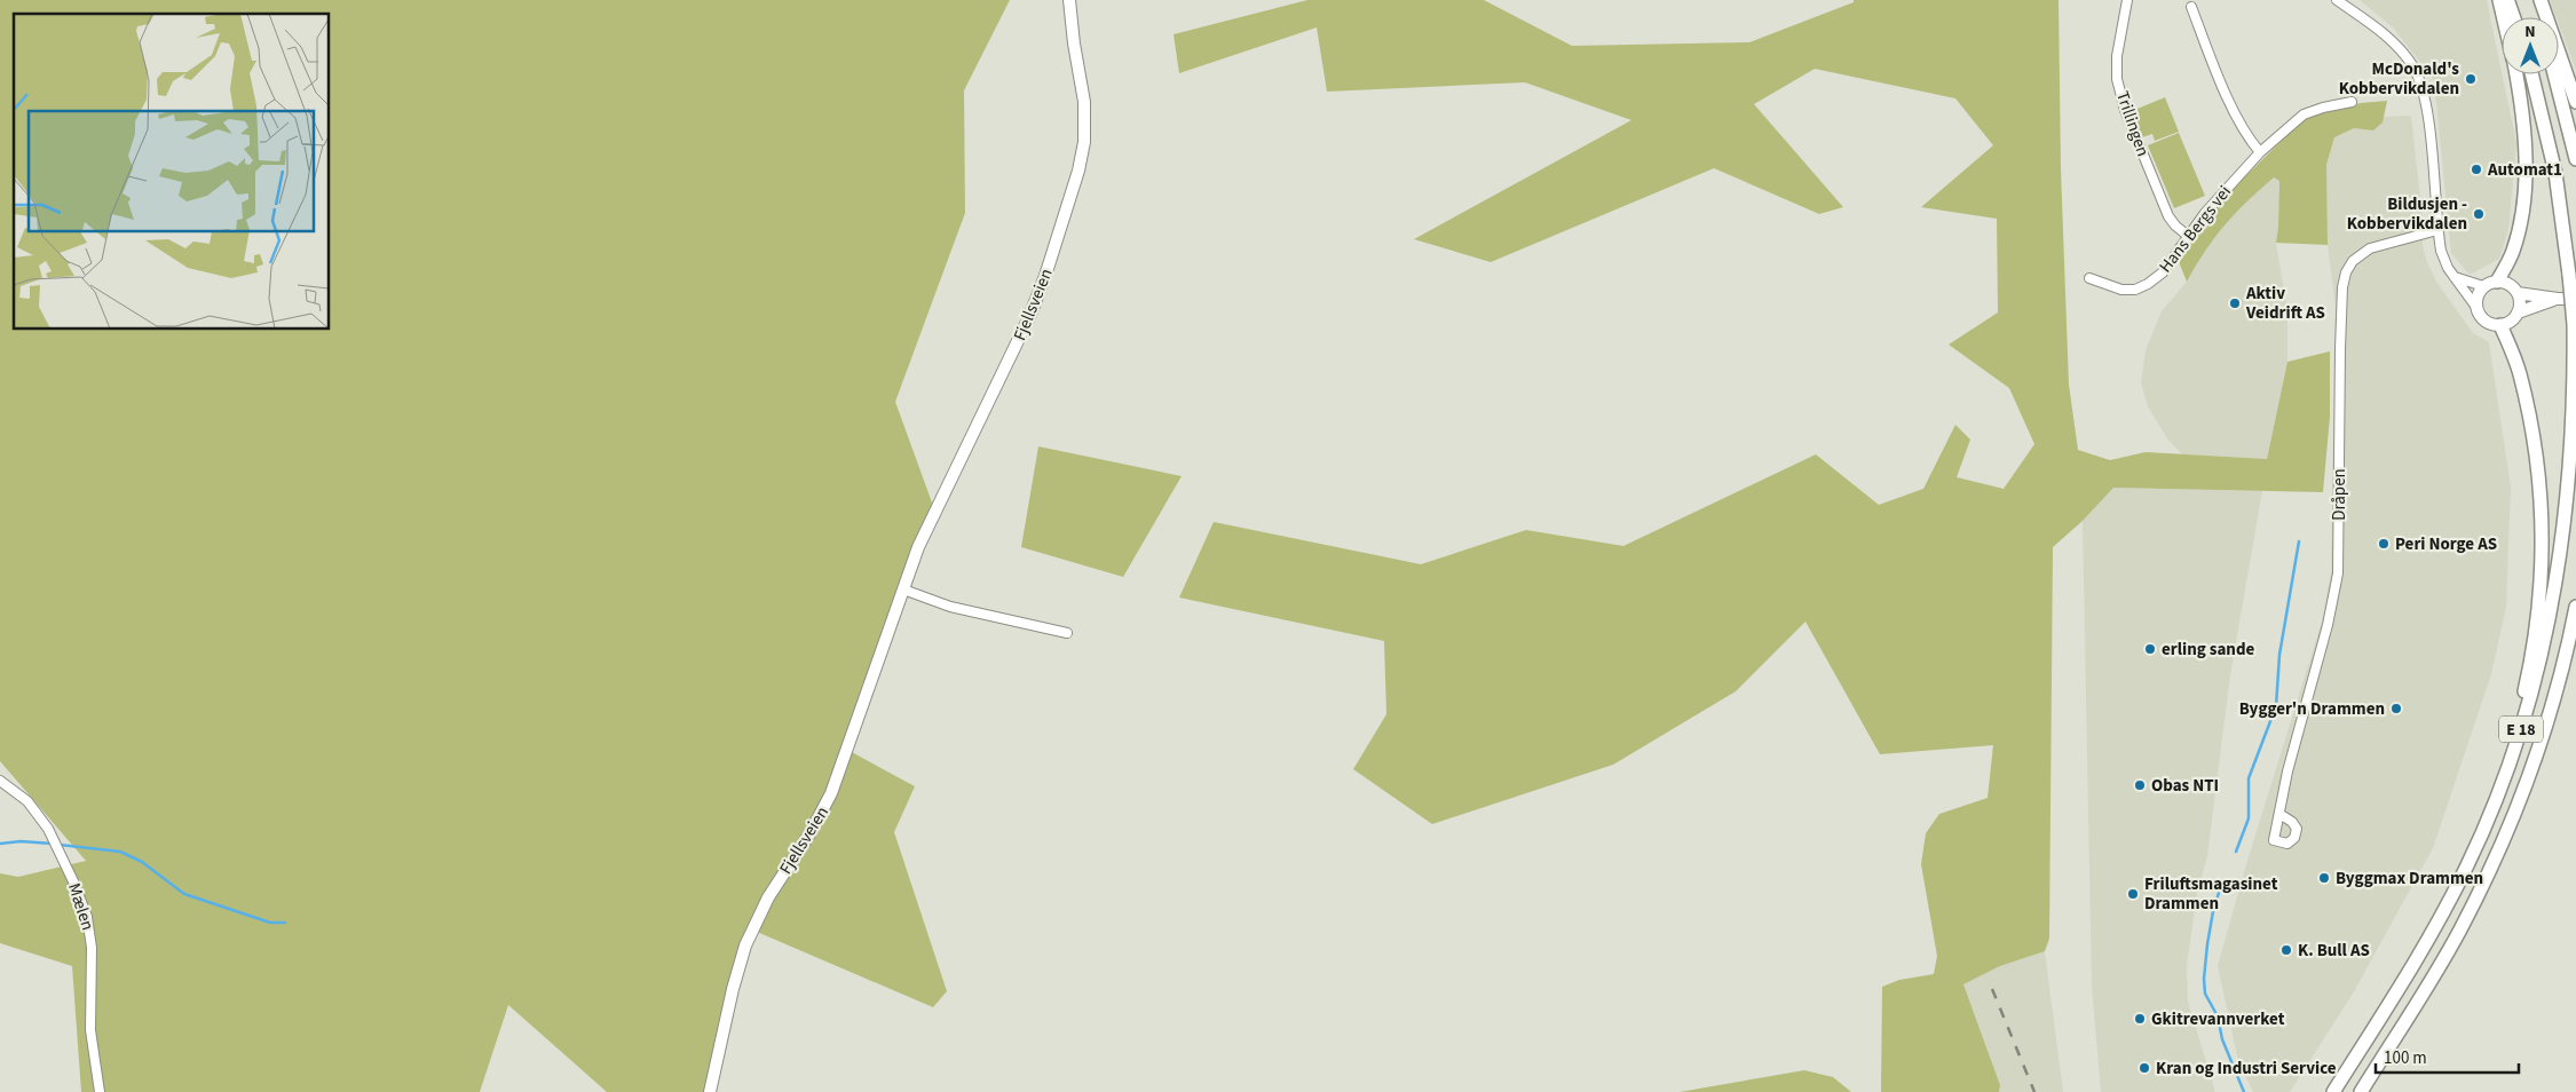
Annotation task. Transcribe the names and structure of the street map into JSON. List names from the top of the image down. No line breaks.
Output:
{"streets":{"highway":["E 18"],"main road":["Fjellsveien"],"street":["Trillingen","Hans Bergs vei","Dråpen","Mælen"]},"crossings":[["Trillingen","Hans Bergs vei"]],"places":["McDonald's Kobbervikdalen","Automat1","Bildusjen - Kobbervikdalen","Aktiv Veidrift AS","Peri Norge AS","erling sande","Bygger'n Drammen","Obas NTI","Byggmax Drammen","Friluftsmagasinet Drammen","K. Bull AS","Gkitrevannverket","Kran og Industri Service"],"scale_bar":"100 m","north":"top"}
